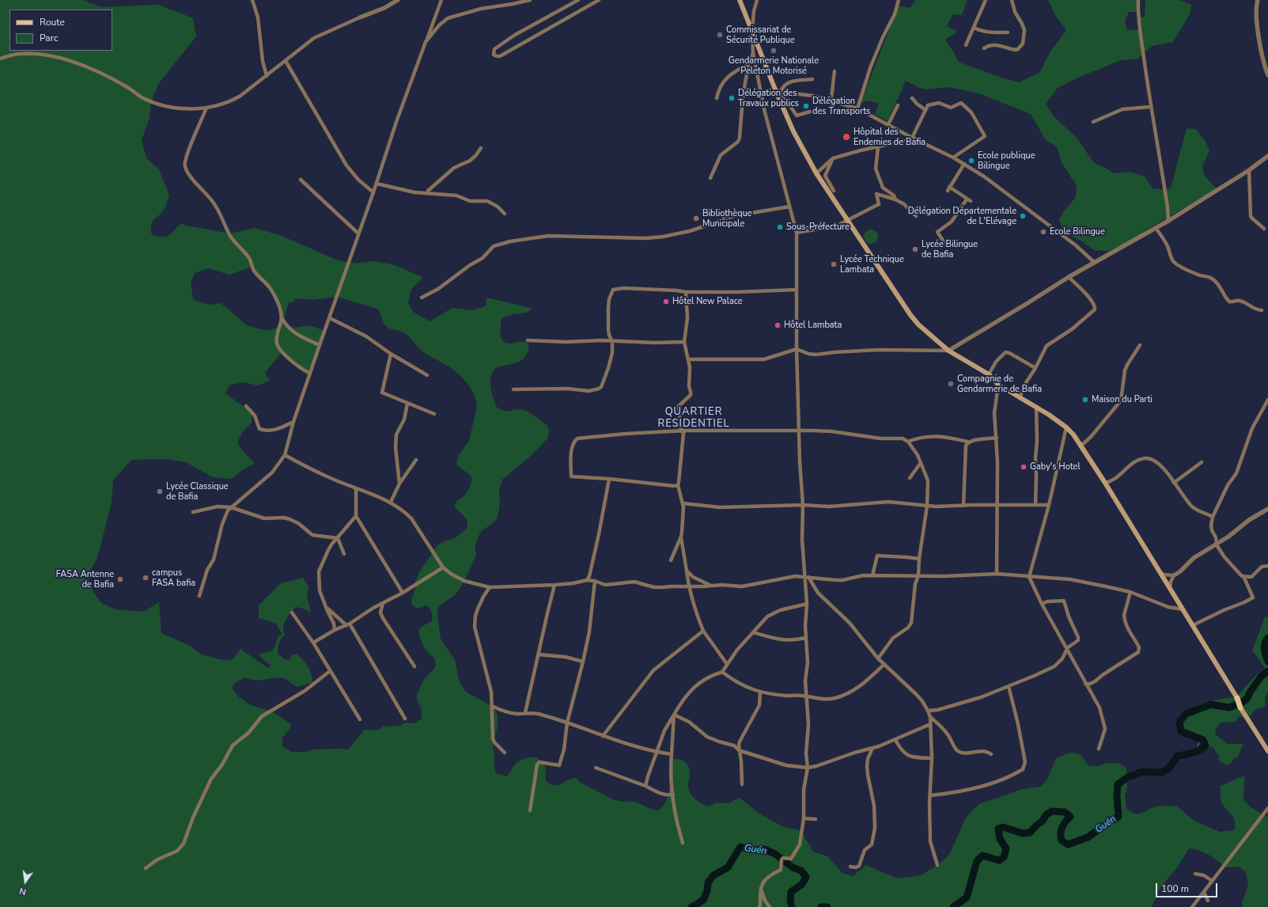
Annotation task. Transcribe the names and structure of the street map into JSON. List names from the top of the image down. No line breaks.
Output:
{"districts":["QUARTIER RESIDENTIEL"],"water":["Guén"],"places":["Commissariat de Sécurité Publique","Gendarmerie Nationale Peleton Motorisé","Délégation des Travaux publics","Délégation des Transports","Hôpital des Endemies de Bafia","Ecole publique Bilingue","Délégation Départementale de L'Elévage","Bibliothèque Municipale","Sous-Préfecture","Ecole Bilingue","Lycée Bilingue de Bafia","Lycée Technique Lambata","Hôtel New Palace","Hôtel Lambata","Compagnie de Gendarmerie de Bafia","Maison du Parti","Gaby's Hotel","Lycée Classique de Bafia","campus FASA bafia","FASA Antenne de Bafia"],"legend":["Route","Parc"],"scale_bar":"100 m","north":"bottom"}
